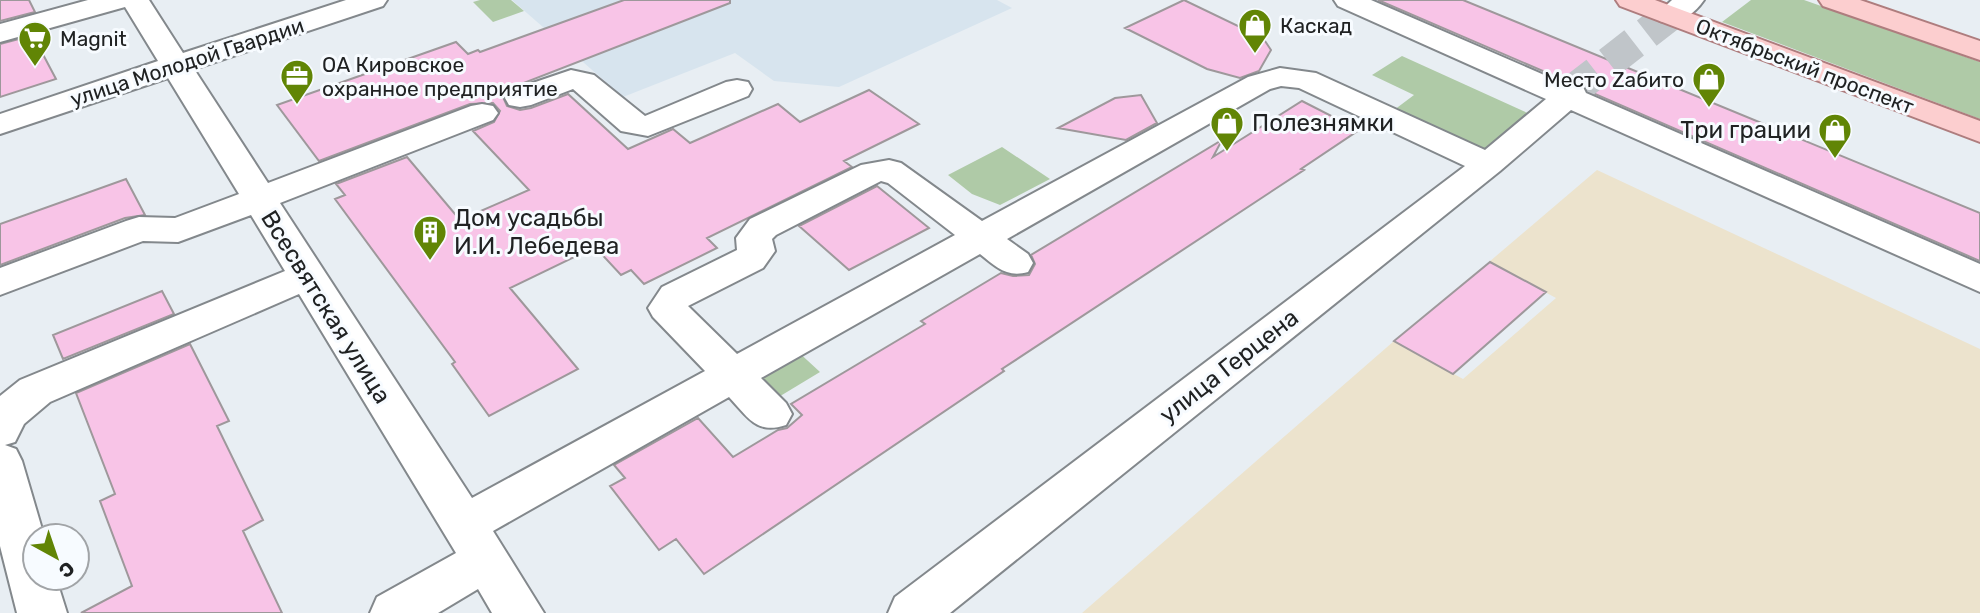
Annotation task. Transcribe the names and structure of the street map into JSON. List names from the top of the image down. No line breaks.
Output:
{"streets":{"main road":["Октябрьский проспект"],"street":["улица Молодой Гвардии","Всесвятская улица","улица Герцена"]},"crossings":[["улица Молодой Гвардии","Всесвятская улица"]],"places":{"shop":["Каскад","Место Zабито","Полезнямки","Три грации"],"supermarket":["Magnit"],"office":["ОА Кировское охранное предприятие"],"building":["Дом усадьбы И.И. Лебедева"]},"north":"bottom right"}
